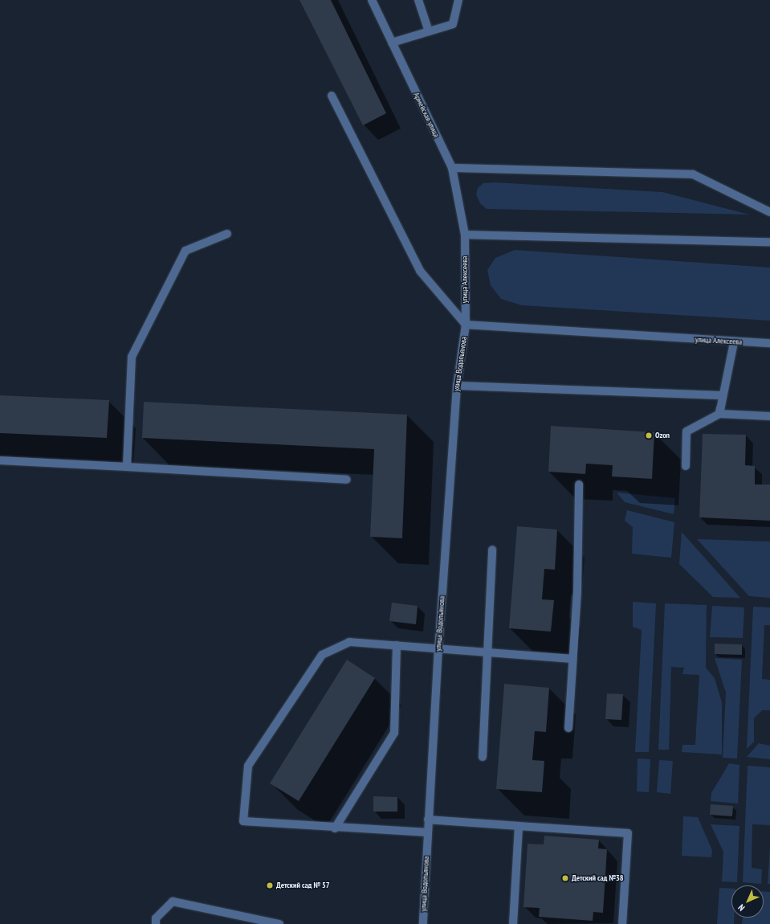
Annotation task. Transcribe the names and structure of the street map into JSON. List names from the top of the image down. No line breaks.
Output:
{"streets":{"street":["Армейская улица","улица Алексеева","улица Водопьянова"]},"crossings":[["Армейская улица","улица Алексеева"],["улица Алексеева","улица Водопьянова"]],"places":["Ozon","Детский сад №38","Детский сад № 57"],"north":"bottom left"}
